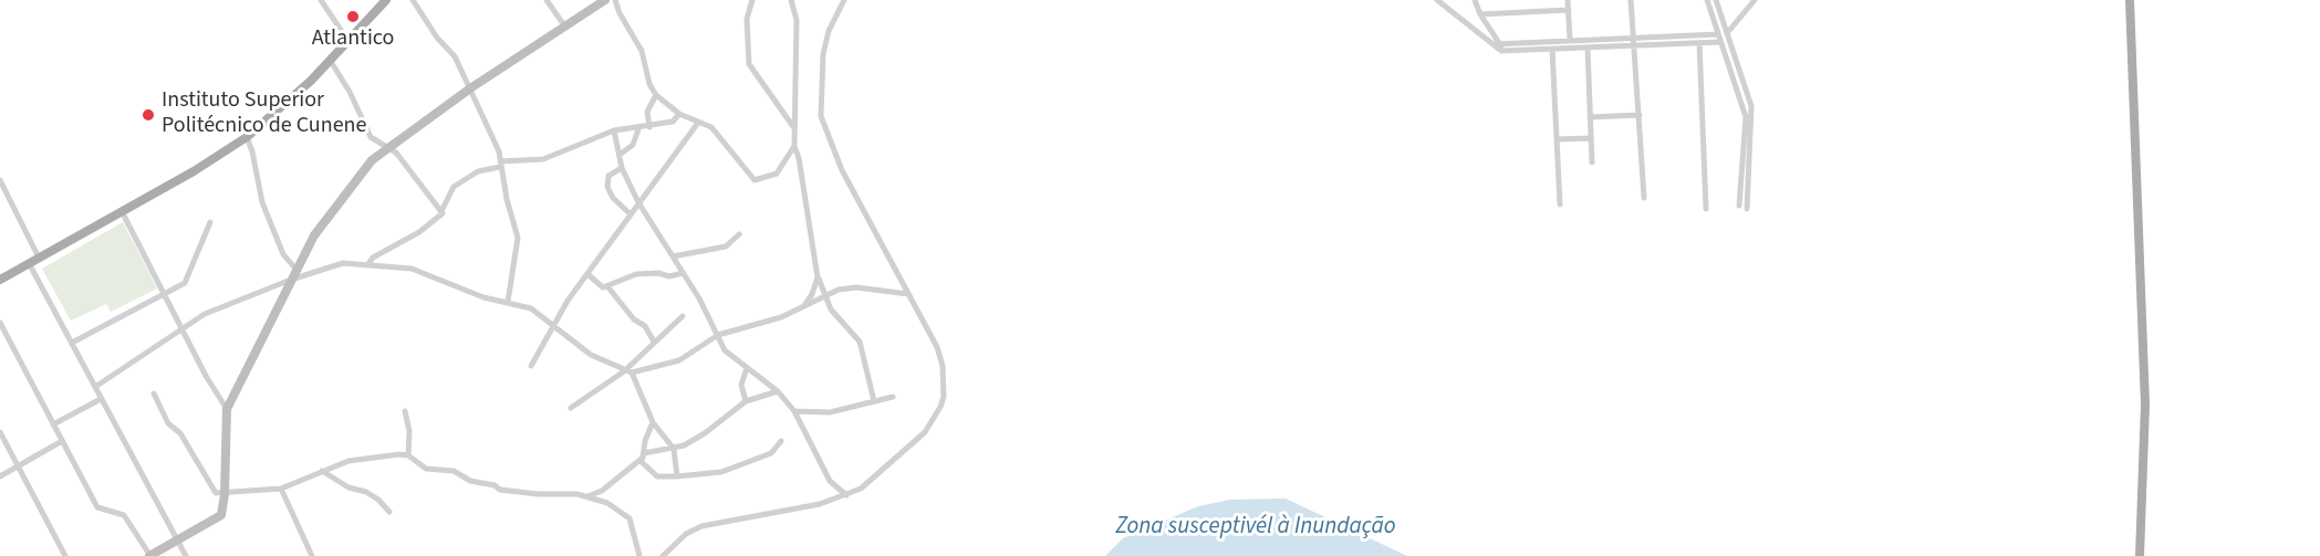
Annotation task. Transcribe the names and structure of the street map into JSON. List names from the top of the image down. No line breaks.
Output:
{"water":["Zona susceptivél à Inundação"],"places":["Atlantico","Instituto Superior Politécnico de Cunene"]}
